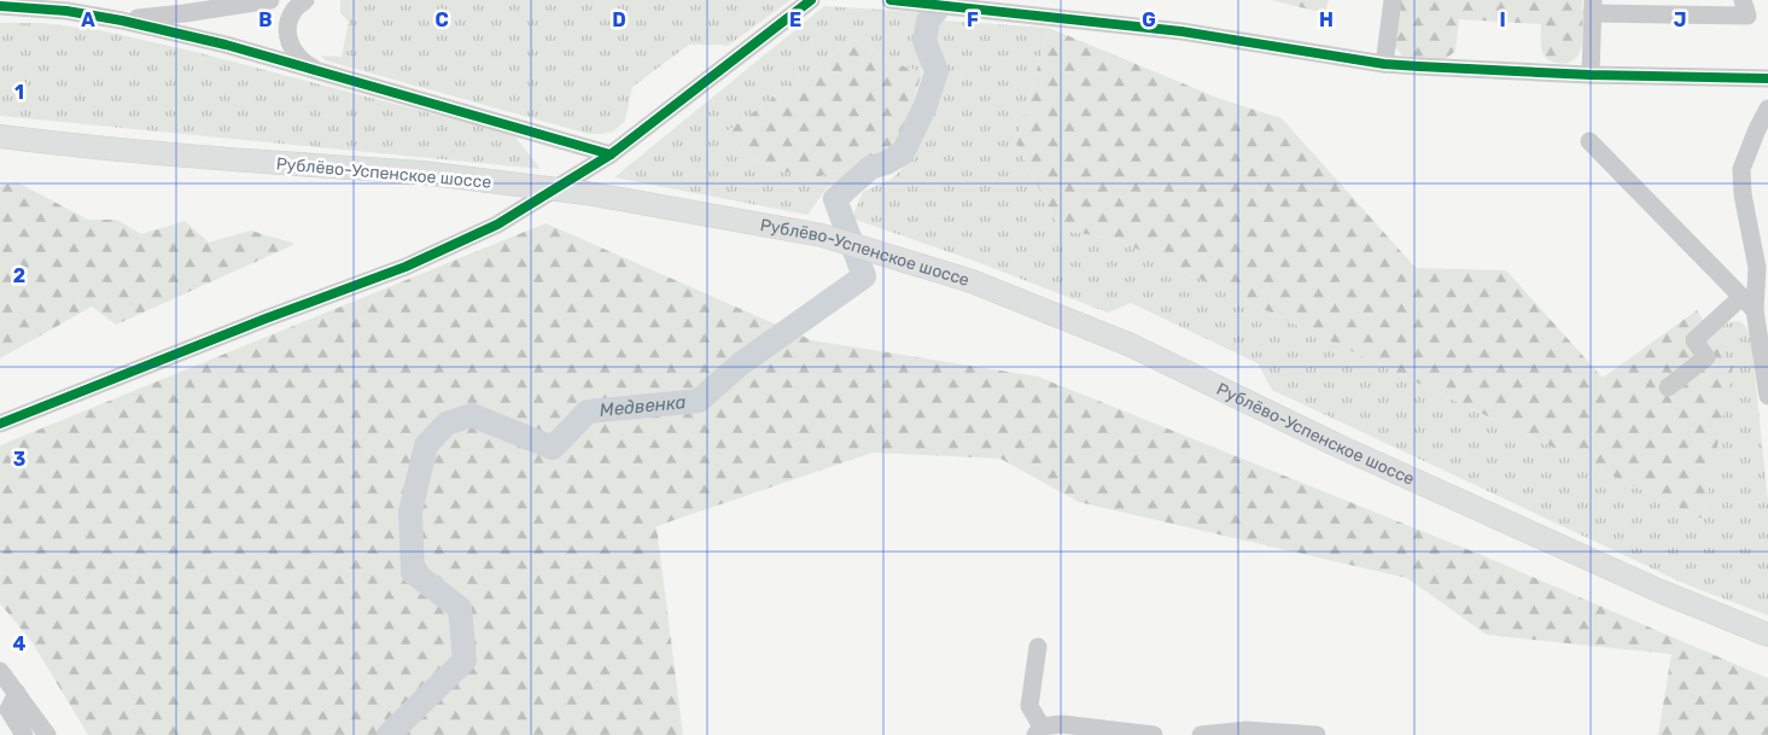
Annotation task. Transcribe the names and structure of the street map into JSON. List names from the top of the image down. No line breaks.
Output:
{"streets":{"main road":["Рублёво-Успенское шоссе"]},"water":["Медвенка"],"grid":{"columns":["A","B","C","D","E","F","G","H","I","J"],"rows":["1","2","3","4"]}}
